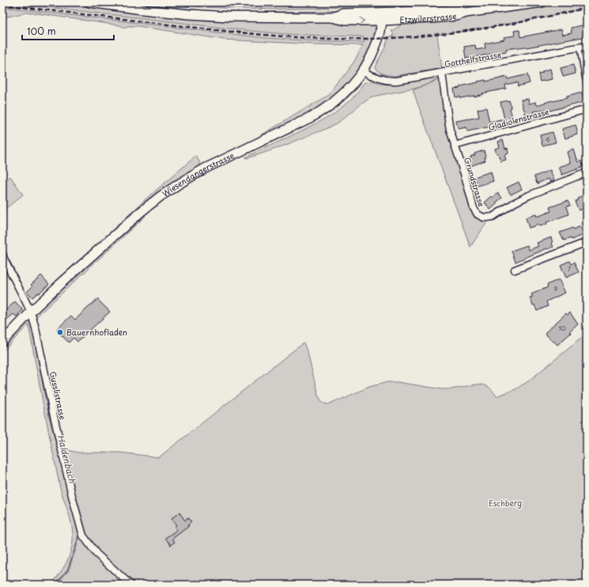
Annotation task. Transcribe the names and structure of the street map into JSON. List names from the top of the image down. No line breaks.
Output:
{"streets":{"main road":["Etzwilerstrasse","Wiesendangerstrasse"],"street":["Gotthelfstrasse","Gladiolenstrasse","Grundstrasse","Gusslistrasse"]},"crossings":[["Etzwilerstrasse","Wiesendangerstrasse"],["Gotthelfstrasse","Wiesendangerstrasse"],["Gotthelfstrasse","Grundstrasse"],["Gladiolenstrasse","Grundstrasse"],["Wiesendangerstrasse","Gusslistrasse"]],"water":["Haldenbach"],"parks":["Eschberg"],"places":["Bauernhofladen"],"house_numbers":["6","7","9","10"],"scale_bar":"100 m"}
